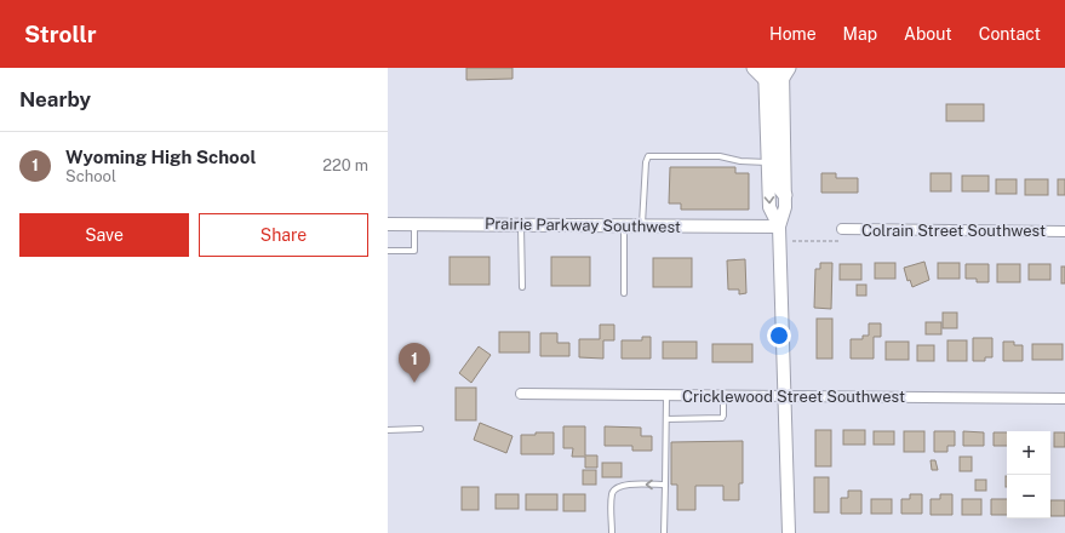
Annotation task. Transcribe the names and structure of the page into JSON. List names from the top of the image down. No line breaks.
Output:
{"streets":{"street":["Prairie Parkway Southwest","Colrain Street Southwest","Cricklewood Street Southwest"]},"page":{"header":"Strollr","nav":["Home","Map","About","Contact"],"heading":"Nearby","list":[{"mark":"1","name":"Wyoming High School","note":"School","value":"220 m"}],"buttons":["Save","Share"],"pins":"1","map_buttons":["+","−"]}}
